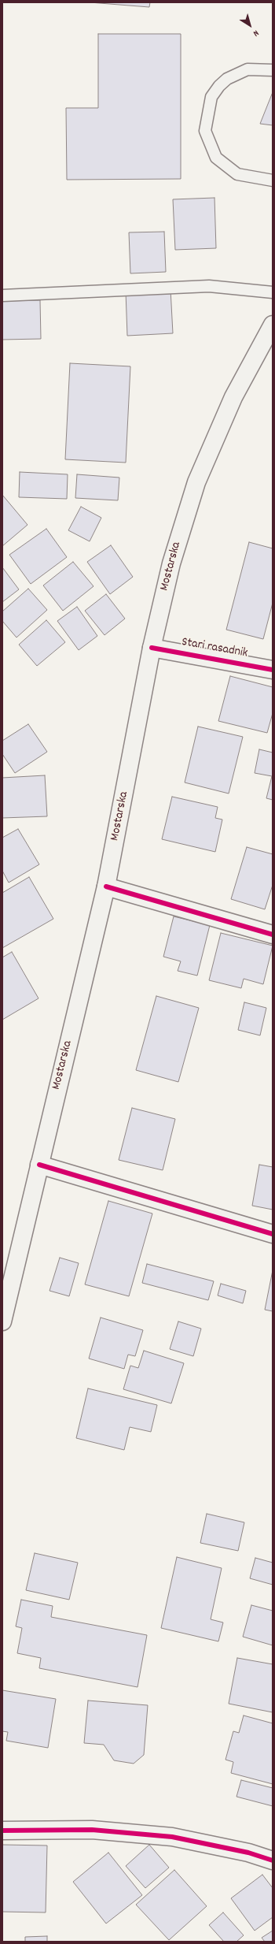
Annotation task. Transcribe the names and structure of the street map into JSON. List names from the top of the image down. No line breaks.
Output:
{"streets":{"main road":["Mostarska","Stari rasadnik"]},"crossings":[["Mostarska","Stari rasadnik"]],"north":"bottom right"}
